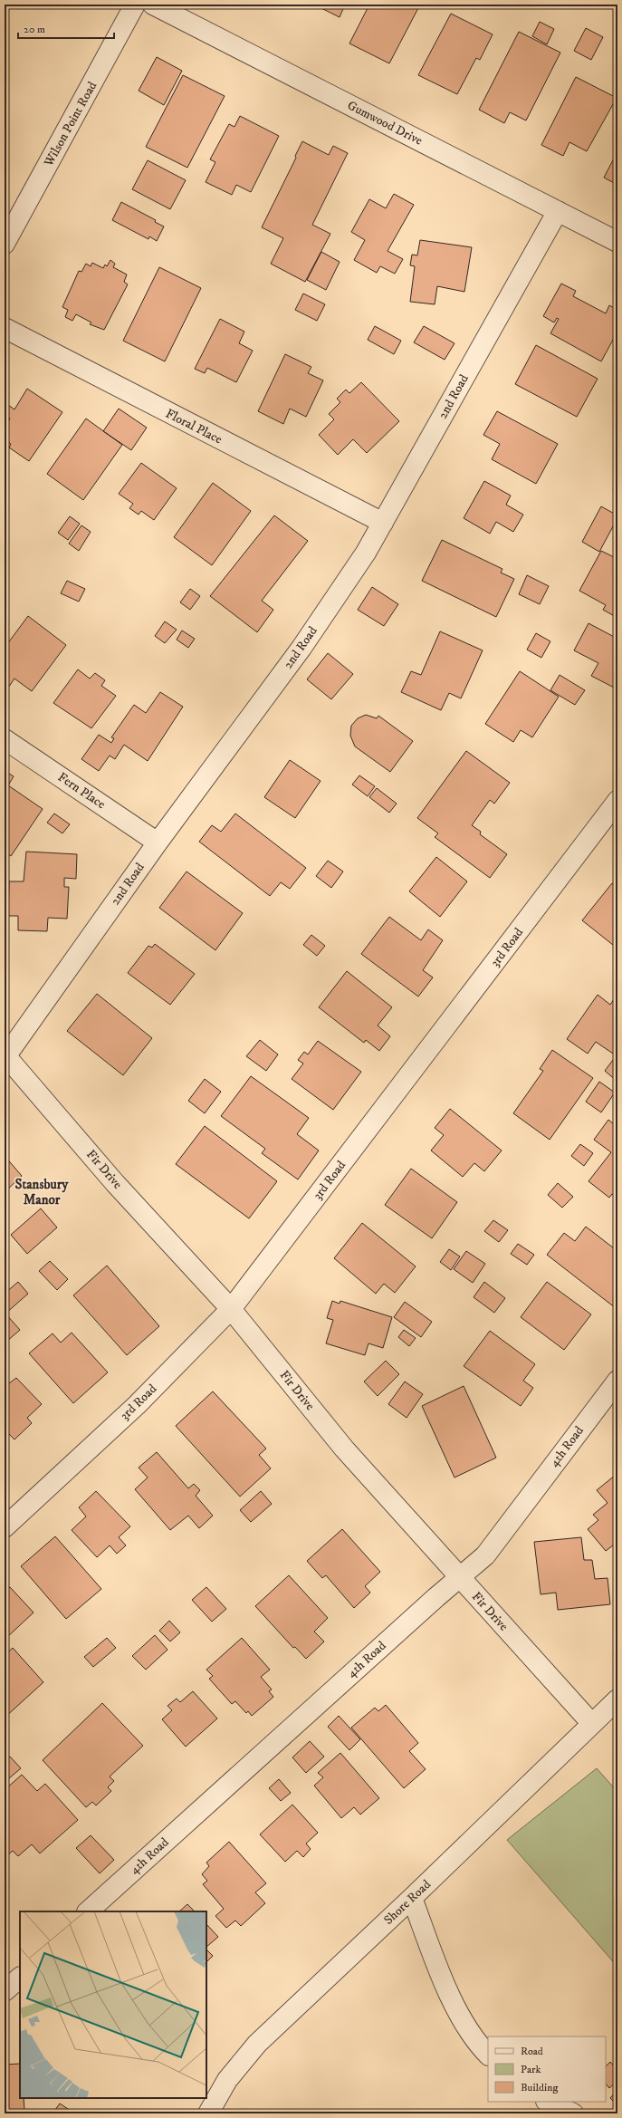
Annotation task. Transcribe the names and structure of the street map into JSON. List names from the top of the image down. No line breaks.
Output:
{"streets":{"street":["Gumwood Drive","Wilson Point Road","2nd Road","Floral Place","Fern Place","3rd Road","Fir Drive","4th Road","Shore Road"]},"crossings":[["Gumwood Drive","2nd Road"],["2nd Road","Floral Place"],["2nd Road","Fern Place"],["2nd Road","Fir Drive"],["3rd Road","Fir Drive"],["Fir Drive","4th Road"],["Fir Drive","Shore Road"]],"districts":["Stansbury Manor"],"legend":["Road","Park","Building"],"scale_bar":"20 m"}
